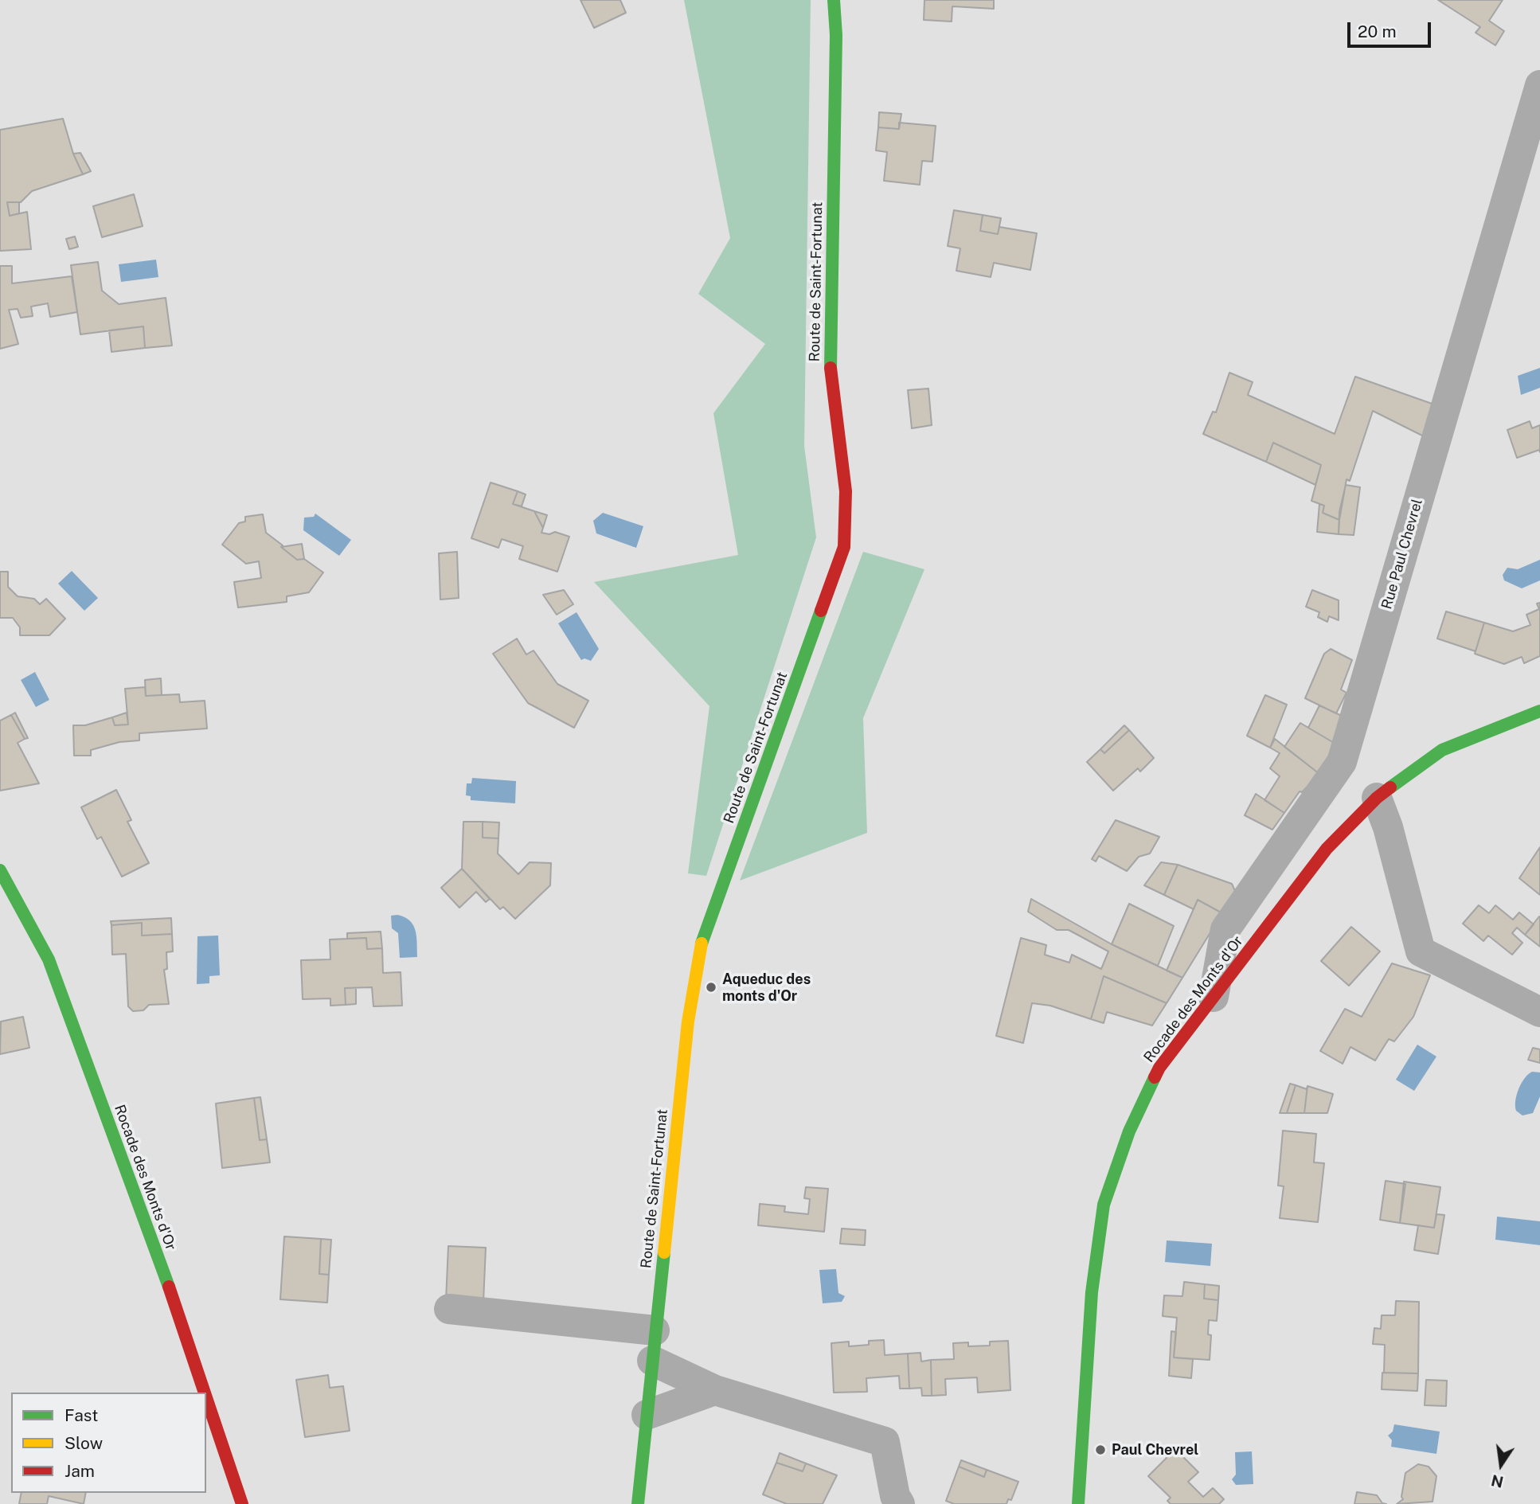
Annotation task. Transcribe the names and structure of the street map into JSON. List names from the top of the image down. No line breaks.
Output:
{"streets":{"street":["Route de Saint-Fortunat","Rue Paul Chevrel","Rocade des Monts d'Or"]},"crossings":[["Rue Paul Chevrel","Rocade des Monts d'Or"]],"places":["Aqueduc des monts d'Or","Paul Chevrel"],"legend":["Fast","Slow","Jam"],"scale_bar":"20 m","north":"bottom"}
